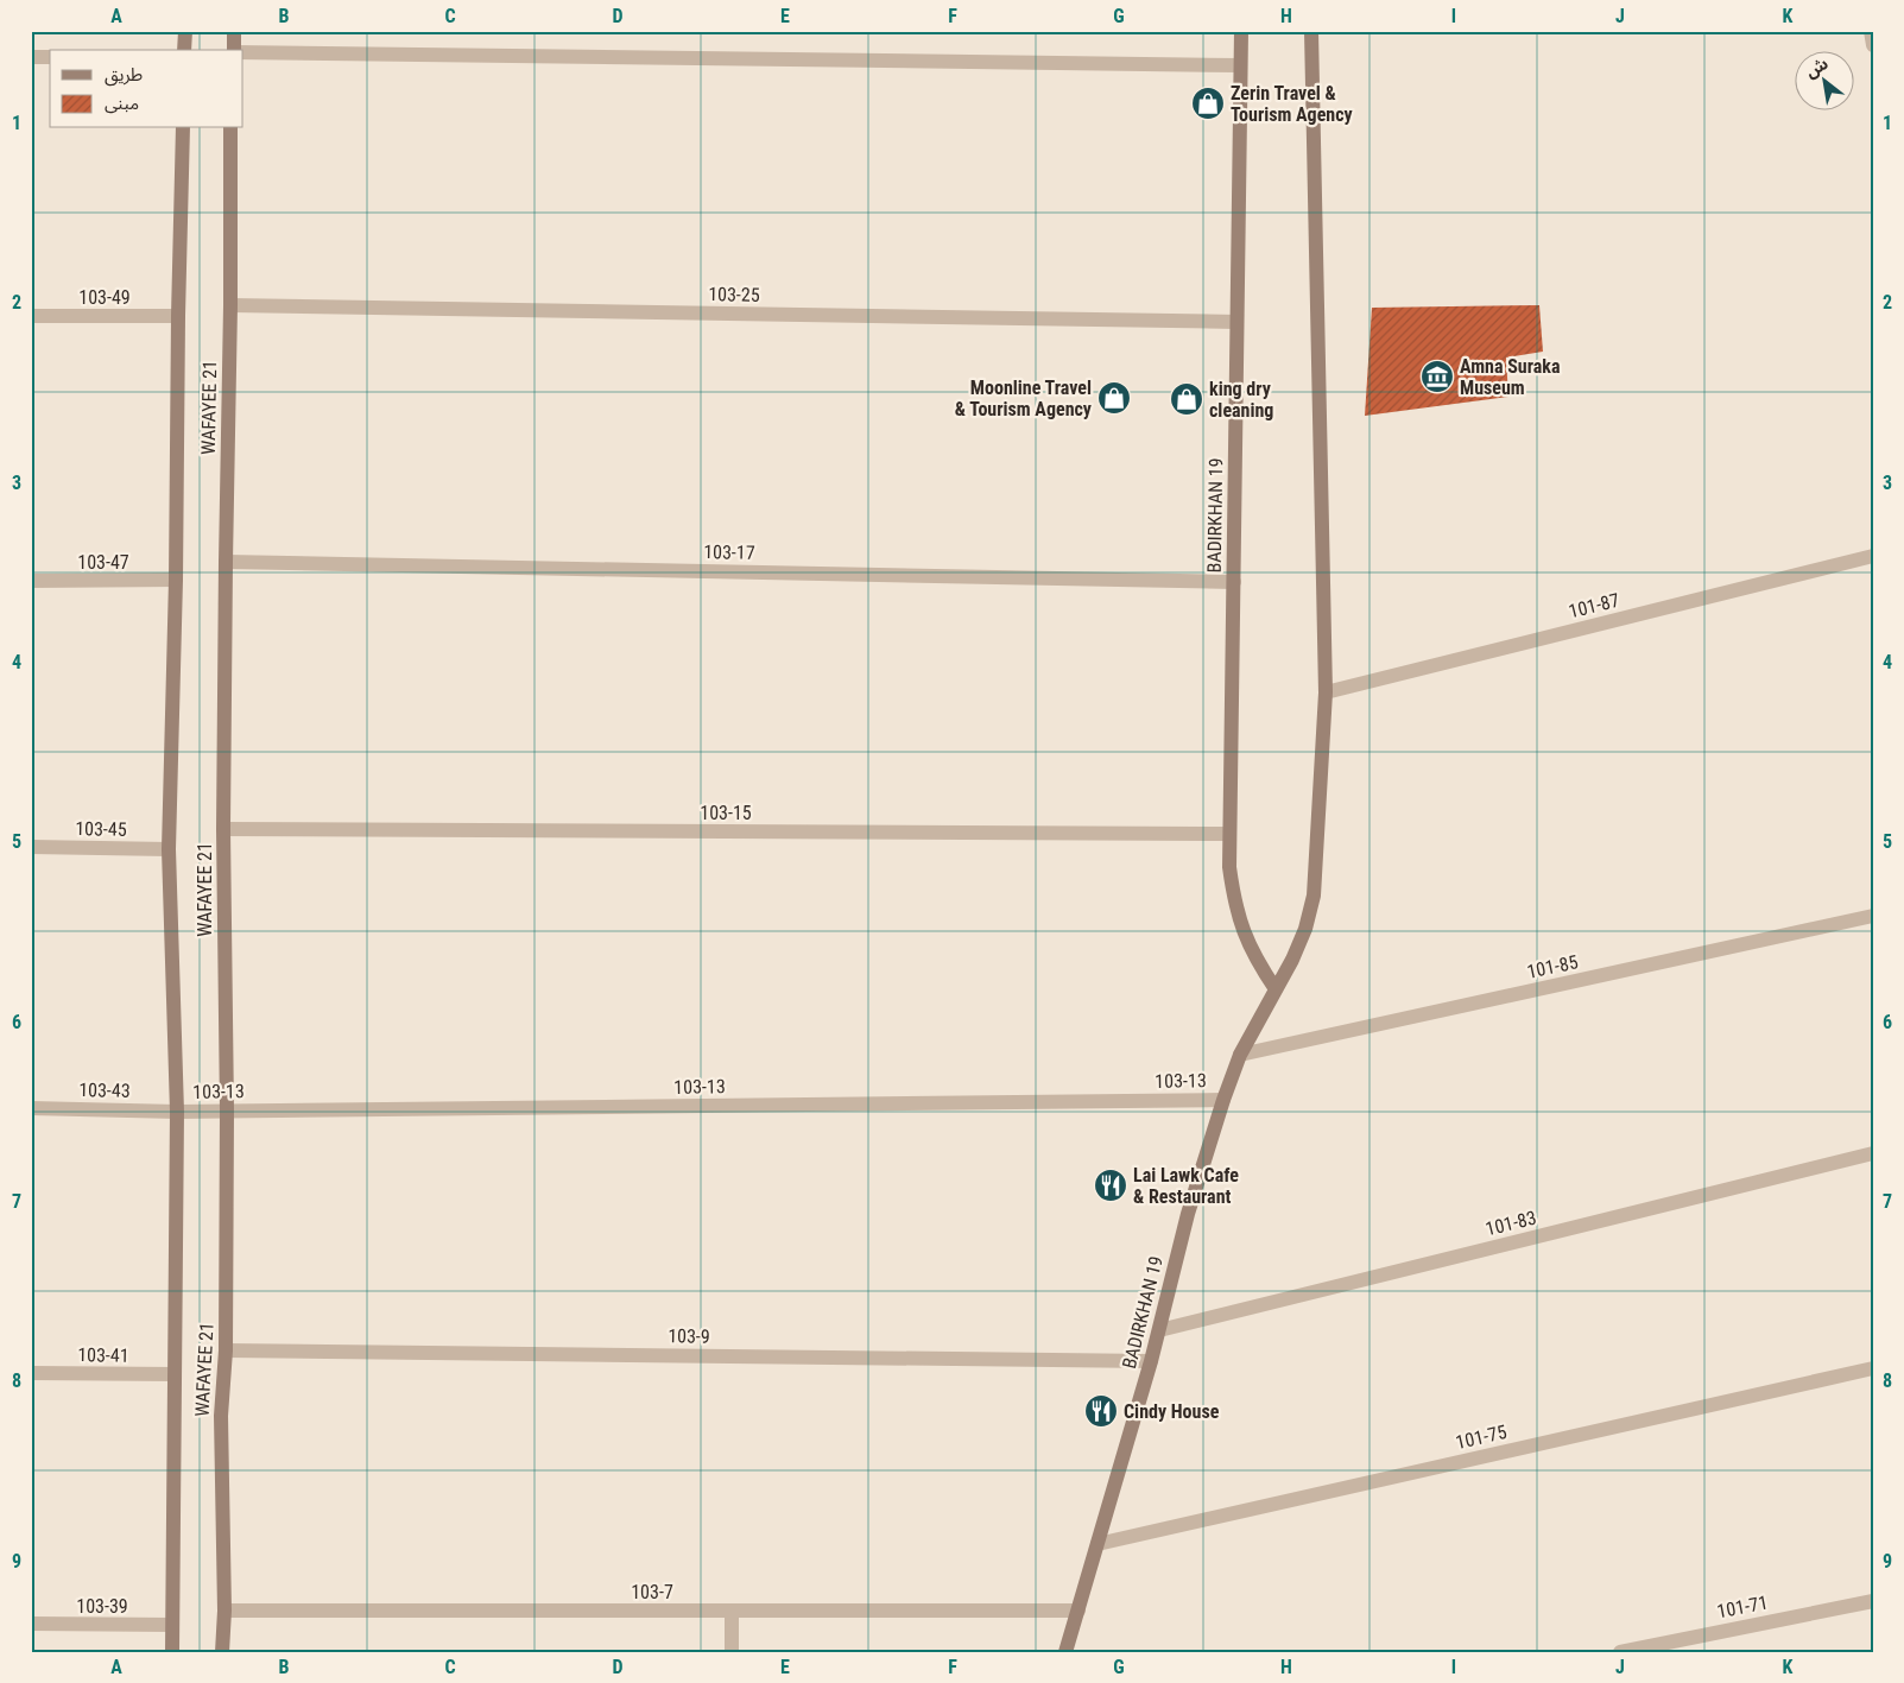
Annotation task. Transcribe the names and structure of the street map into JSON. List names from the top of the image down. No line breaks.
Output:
{"streets":{"street":["103-25","103-49","WAFAYEE 21","BADIRKHAN 19","103-17","103-47","101-87","103-15","103-45","101-85","103-13","103-43","101-83","103-9","103-41","101-75","103-7","103-39","101-71"]},"crossings":[["103-25","WAFAYEE 21"],["103-25","BADIRKHAN 19"],["103-49","WAFAYEE 21"],["WAFAYEE 21","103-17"],["WAFAYEE 21","103-47"],["WAFAYEE 21","103-15"],["WAFAYEE 21","103-45"],["WAFAYEE 21","103-13"],["WAFAYEE 21","103-43"],["WAFAYEE 21","103-9"],["WAFAYEE 21","103-41"],["WAFAYEE 21","103-7"],["WAFAYEE 21","103-39"],["BADIRKHAN 19","103-17"],["BADIRKHAN 19","101-87"],["BADIRKHAN 19","103-15"],["BADIRKHAN 19","101-85"],["BADIRKHAN 19","103-13"],["BADIRKHAN 19","101-83"],["BADIRKHAN 19","103-9"],["BADIRKHAN 19","101-75"],["BADIRKHAN 19","103-7"],["103-13","103-43"]],"places":{"shop":["Zerin Travel & Tourism Agency","Moonline Travel & Tourism Agency","king dry cleaning"],"museum":["Amna Suraka Museum"],"restaurant":["Lai Lawk Cafe & Restaurant","Cindy House"]},"legend":["طريق","مبنى"],"north":"top left","grid":{"columns":["A","B","C","D","E","F","G","H","I","J","K"],"rows":["1","2","3","4","5","6","7","8","9"]}}
